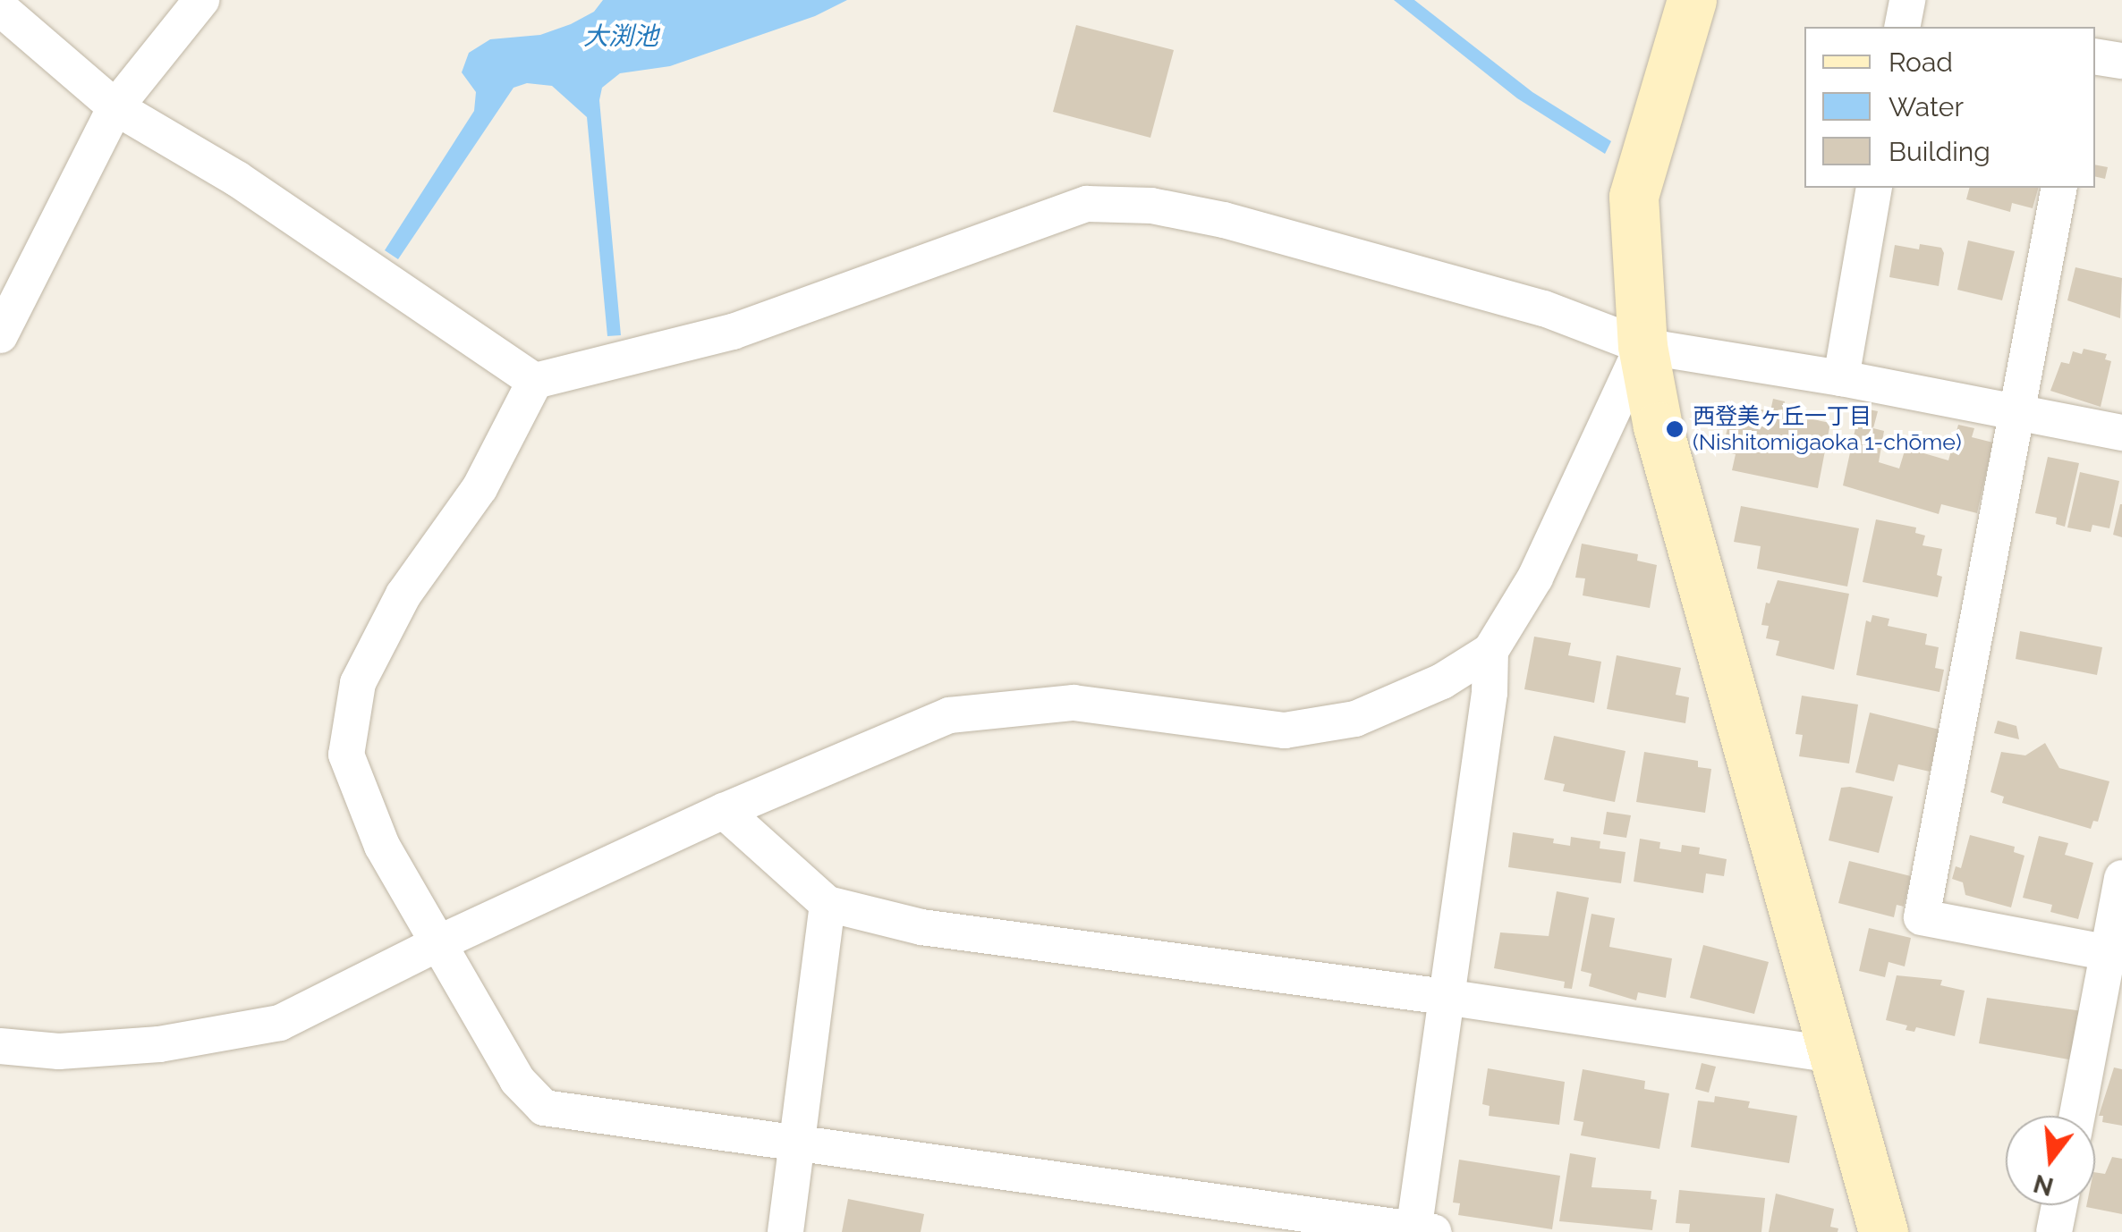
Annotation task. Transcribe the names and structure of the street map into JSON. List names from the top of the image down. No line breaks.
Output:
{"water":["大渕池"],"places":["西登美ヶ丘一丁目 (Nishitomigaoka 1-chōme)"],"legend":["Road","Water","Building"],"north":"bottom"}
